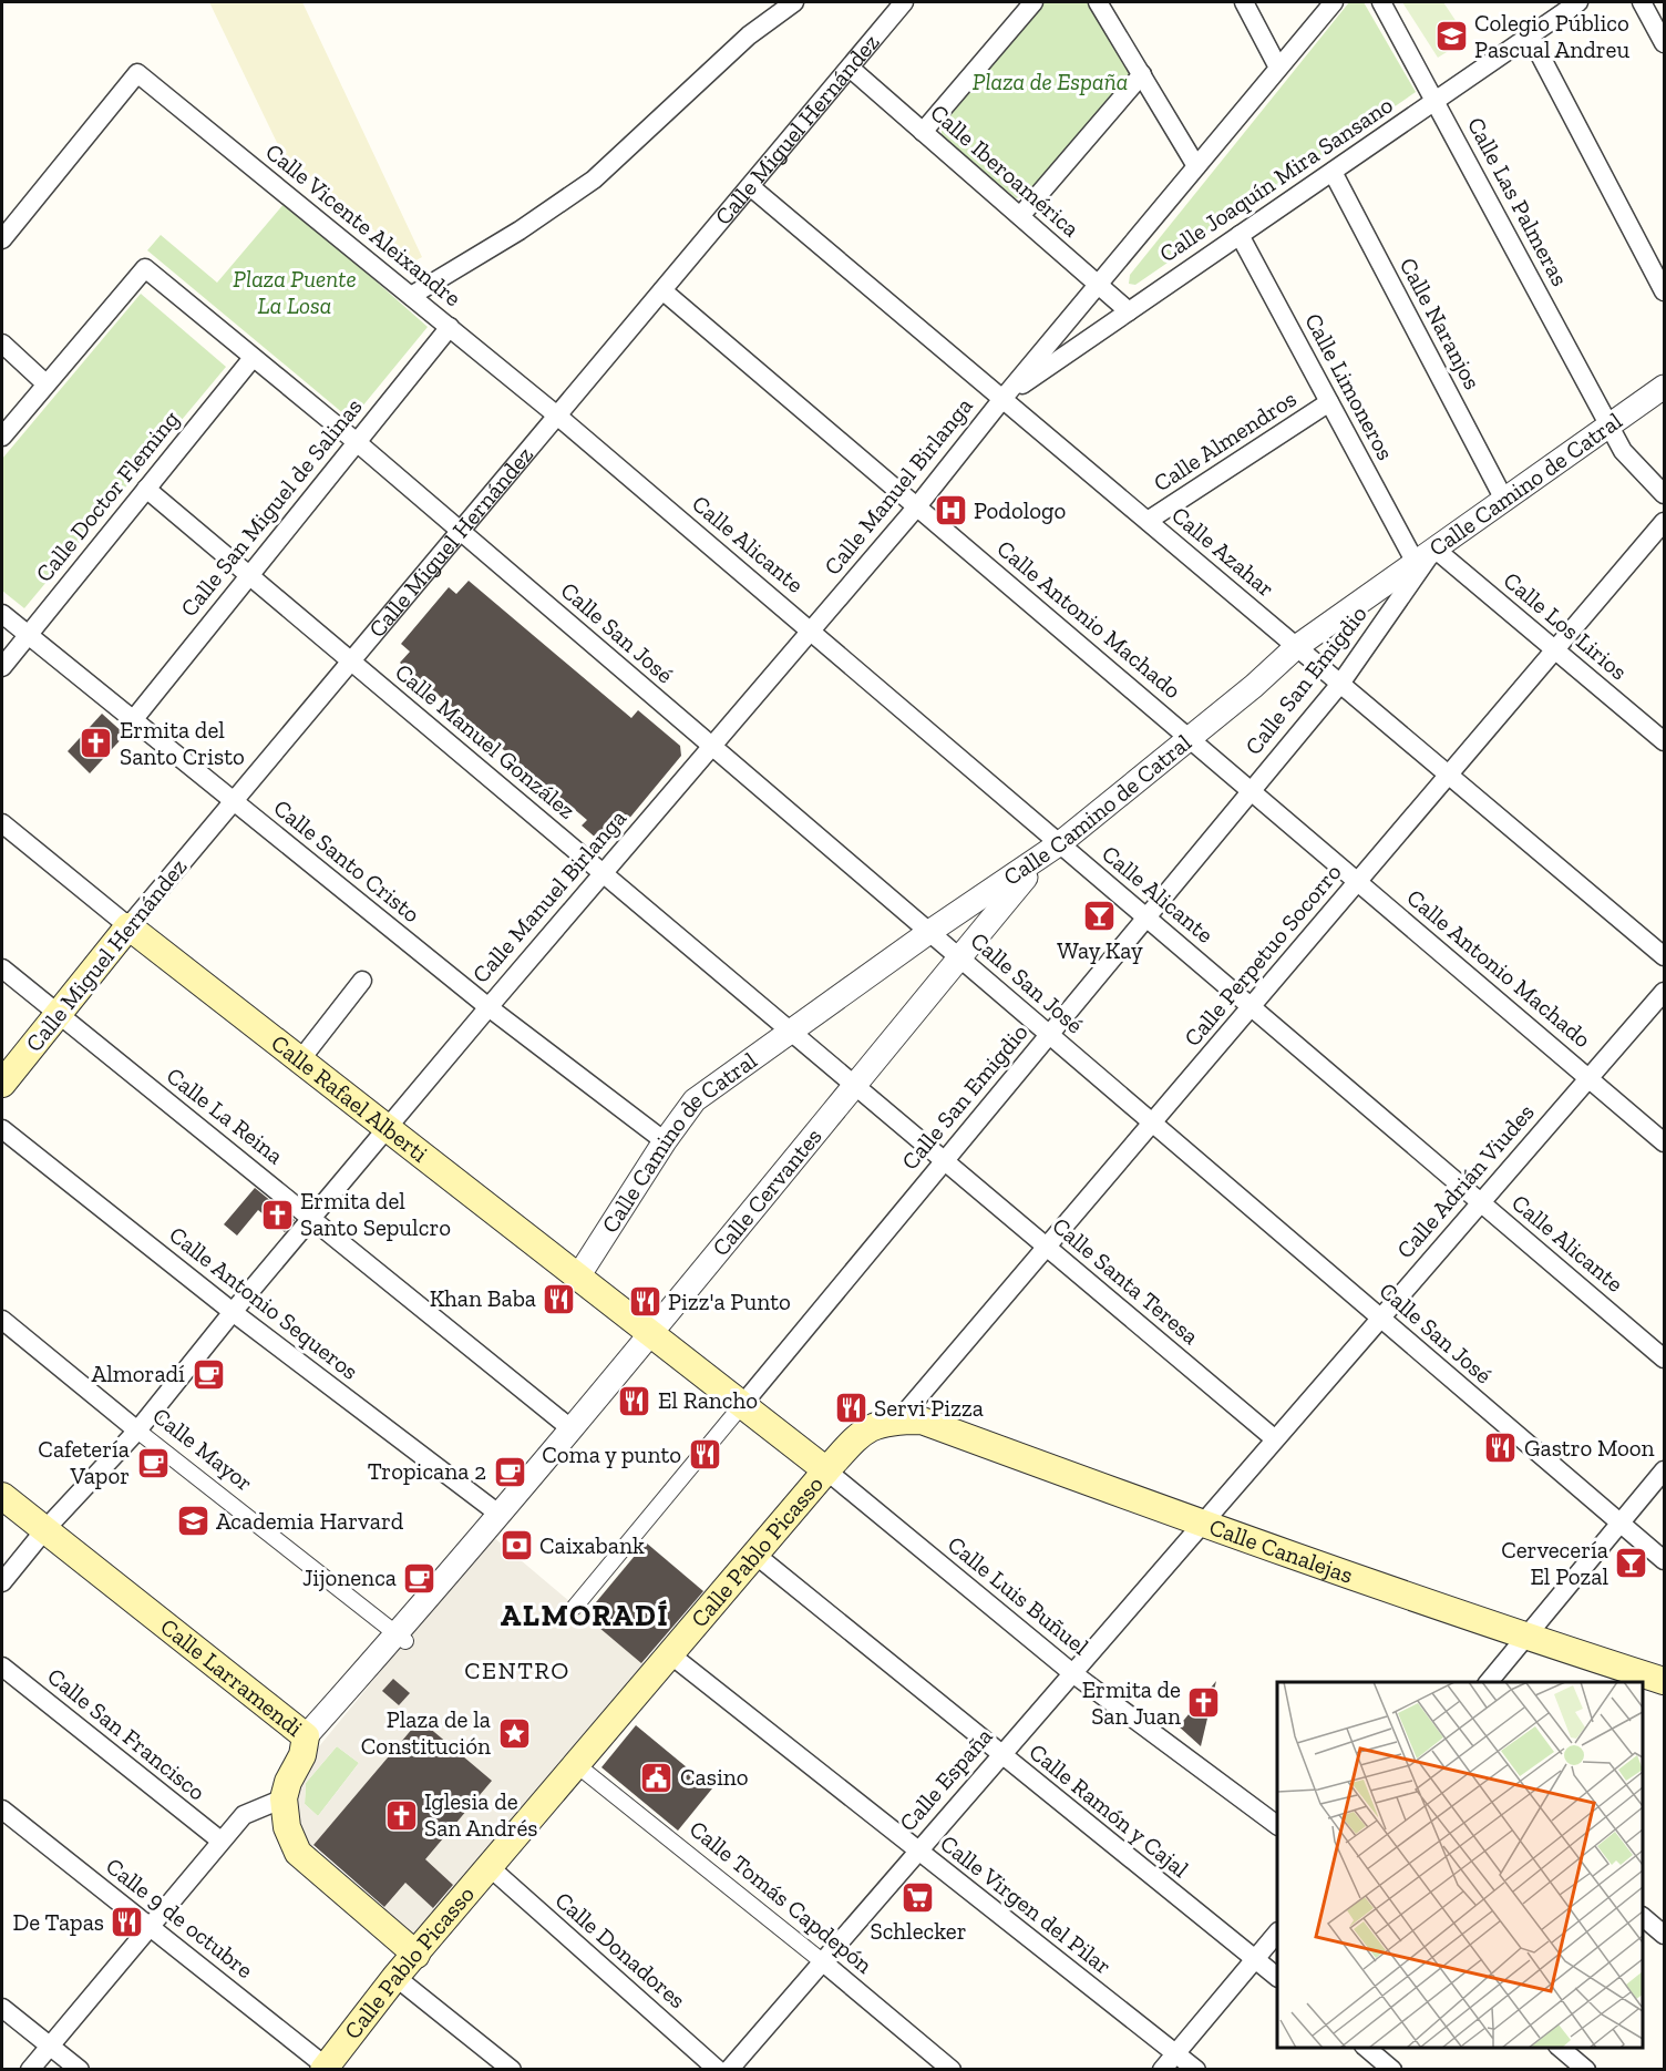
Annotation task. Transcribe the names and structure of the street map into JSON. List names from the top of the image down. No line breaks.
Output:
{"streets":{"main road":["Calle Miguel Hernández","Calle Rafael Alberti","Calle Pablo Picasso","Calle Canalejas","Calle Larramendi"],"street":["Calle Iberoamérica","Calle Joaquín Mira Sansano","Calle Las Palmeras","Calle Vicente Aleixandre","Calle Naranjos","Calle Limoneros","Calle Almendros","Calle Camino de Catral","Calle Manuel Birlanga","Calle Doctor Fleming","Calle San Miguel de Salinas","Calle Alicante","Calle Azahar","Calle Antonio Machado","Calle Los Lirios","Calle San José","Calle San Emigdio","Calle Manuel González","Calle Santo Cristo","Calle Perpetuo Socorro","Calle La Reina","Calle Adrián Viudes","Calle Cervantes","Calle Santa Teresa","Calle Antonio Sequeros","Calle Mayor","Calle Luis Buñuel","Calle San Francisco","Calle España","Calle Ramón y Cajal","Calle Tomás Capdepón","Calle Virgen del Pilar","Calle 9 de octubre","Calle Donadores"]},"crossings":[["Calle Miguel Hernández","Calle Iberoamérica"],["Calle Miguel Hernández","Calle Vicente Aleixandre"],["Calle Miguel Hernández","Calle Alicante"],["Calle Miguel Hernández","Calle Azahar"],["Calle Miguel Hernández","Calle Antonio Machado"],["Calle Miguel Hernández","Calle San José"],["Calle Miguel Hernández","Calle Manuel González"],["Calle Miguel Hernández","Calle Santo Cristo"],["Calle Miguel Hernández","Calle Rafael Alberti"],["Calle Miguel Hernández","Calle La Reina"],["Calle Iberoamérica","Calle Joaquín Mira Sansano"],["Calle Iberoamérica","Calle Manuel Birlanga"],["Calle Joaquín Mira Sansano","Calle Las Palmeras"],["Calle Joaquín Mira Sansano","Calle Naranjos"],["Calle Joaquín Mira Sansano","Calle Limoneros"],["Calle Joaquín Mira Sansano","Calle Manuel Birlanga"],["Calle Joaquín Mira Sansano","Calle Azahar"],["Calle Las Palmeras","Calle Camino de Catral"],["Calle Vicente Aleixandre","Calle San Miguel de Salinas"],["Calle Vicente Aleixandre","Calle Alicante"],["Calle Naranjos","Calle Camino de Catral"],["Calle Limoneros","Calle Almendros"],["Calle Limoneros","Calle Camino de Catral"],["Calle Almendros","Calle Azahar"],["Calle Camino de Catral","Calle Alicante"],["Calle Camino de Catral","Calle Azahar"],["Calle Camino de Catral","Calle Antonio Machado"],["Calle Camino de Catral","Calle Los Lirios"],["Calle Camino de Catral","Calle San José"],["Calle Camino de Catral","Calle San Emigdio"],["Calle Camino de Catral","Calle Manuel González"],["Calle Camino de Catral","Calle Santo Cristo"],["Calle Camino de Catral","Calle Rafael Alberti"],["Calle Camino de Catral","Calle Cervantes"],["Calle Manuel Birlanga","Calle Alicante"],["Calle Manuel Birlanga","Calle Azahar"],["Calle Manuel Birlanga","Calle Antonio Machado"],["Calle Manuel Birlanga","Calle San José"],["Calle Manuel Birlanga","Calle Manuel González"],["Calle Manuel Birlanga","Calle Santo Cristo"],["Calle Manuel Birlanga","Calle Rafael Alberti"],["Calle Manuel Birlanga","Calle La Reina"],["Calle Manuel Birlanga","Calle Antonio Sequeros"],["Calle Manuel Birlanga","Calle Mayor"],["Calle Manuel Birlanga","Calle Larramendi"],["Calle Doctor Fleming","Calle San José"],["Calle Doctor Fleming","Calle Manuel González"],["Calle Doctor Fleming","Calle Santo Cristo"],["Calle San Miguel de Salinas","Calle San José"],["Calle San Miguel de Salinas","Calle Manuel González"],["Calle San Miguel de Salinas","Calle Santo Cristo"],["Calle Alicante","Calle San Emigdio"],["Calle Alicante","Calle Perpetuo Socorro"],["Calle Alicante","Calle Adrián Viudes"],["Calle Alicante","Calle Cervantes"],["Calle Azahar","Calle San Emigdio"],["Calle Azahar","Calle Perpetuo Socorro"],["Calle Antonio Machado","Calle San Emigdio"],["Calle Antonio Machado","Calle Perpetuo Socorro"],["Calle Antonio Machado","Calle Adrián Viudes"],["Calle Los Lirios","Calle San Emigdio"],["Calle Los Lirios","Calle Perpetuo Socorro"],["Calle San José","Calle San Emigdio"],["Calle San José","Calle Perpetuo Socorro"],["Calle San José","Calle Adrián Viudes"],["Calle San José","Calle Cervantes"],["Calle San Emigdio","Calle Manuel González"],["Calle San Emigdio","Calle Rafael Alberti"],["Calle San Emigdio","Calle Santa Teresa"],["Calle Manuel González","Calle Cervantes"],["Calle Manuel González","Calle Santa Teresa"],["Calle Perpetuo Socorro","Calle Santa Teresa"],["Calle Perpetuo Socorro","Calle Pablo Picasso"],["Calle Perpetuo Socorro","Calle Canalejas"],["Calle Rafael Alberti","Calle Cervantes"],["Calle Rafael Alberti","Calle Pablo Picasso"],["Calle Rafael Alberti","Calle Luis Buñuel"],["Calle La Reina","Calle Cervantes"],["Calle Adrián Viudes","Calle Santa Teresa"],["Calle Adrián Viudes","Calle Canalejas"],["Calle Adrián Viudes","Calle España"],["Calle Cervantes","Calle Antonio Sequeros"],["Calle Pablo Picasso","Calle Canalejas"],["Calle Pablo Picasso","Calle Luis Buñuel"],["Calle Pablo Picasso","Calle Ramón y Cajal"],["Calle Pablo Picasso","Calle Tomás Capdepón"],["Calle Pablo Picasso","Calle Virgen del Pilar"],["Calle Pablo Picasso","Calle 9 de octubre"],["Calle Pablo Picasso","Calle Donadores"],["Calle Canalejas","Calle España"],["Calle Luis Buñuel","Calle España"],["Calle España","Calle Ramón y Cajal"],["Calle España","Calle Tomás Capdepón"],["Calle España","Calle Virgen del Pilar"]],"districts":["ALMORADÍ","CENTRO"],"parks":["Plaza de España","Plaza Puente La Losa"],"places":{"school or university":["Colegio Público Pascual Andreu","Academia Harvard"],"hospital":["Podologo"],"church":["Ermita del Santo Cristo","Ermita del Santo Sepulcro","Ermita de San Juan","Iglesia de San Andrés"],"bar":["Way Kay","Cervecería El Pozal"],"restaurant":["Khan Baba","Pizz'a Punto","El Rancho","Servi Pizza","Gastro Moon","Coma y punto","De Tapas"],"cafe":["Almoradí","Cafetería Vapor","Tropicana 2","Jijonenca"],"bank":["Caixabank"],"place":["Plaza de la Constitución"],"public building":["Casino"],"supermarket":["Schlecker"]}}
